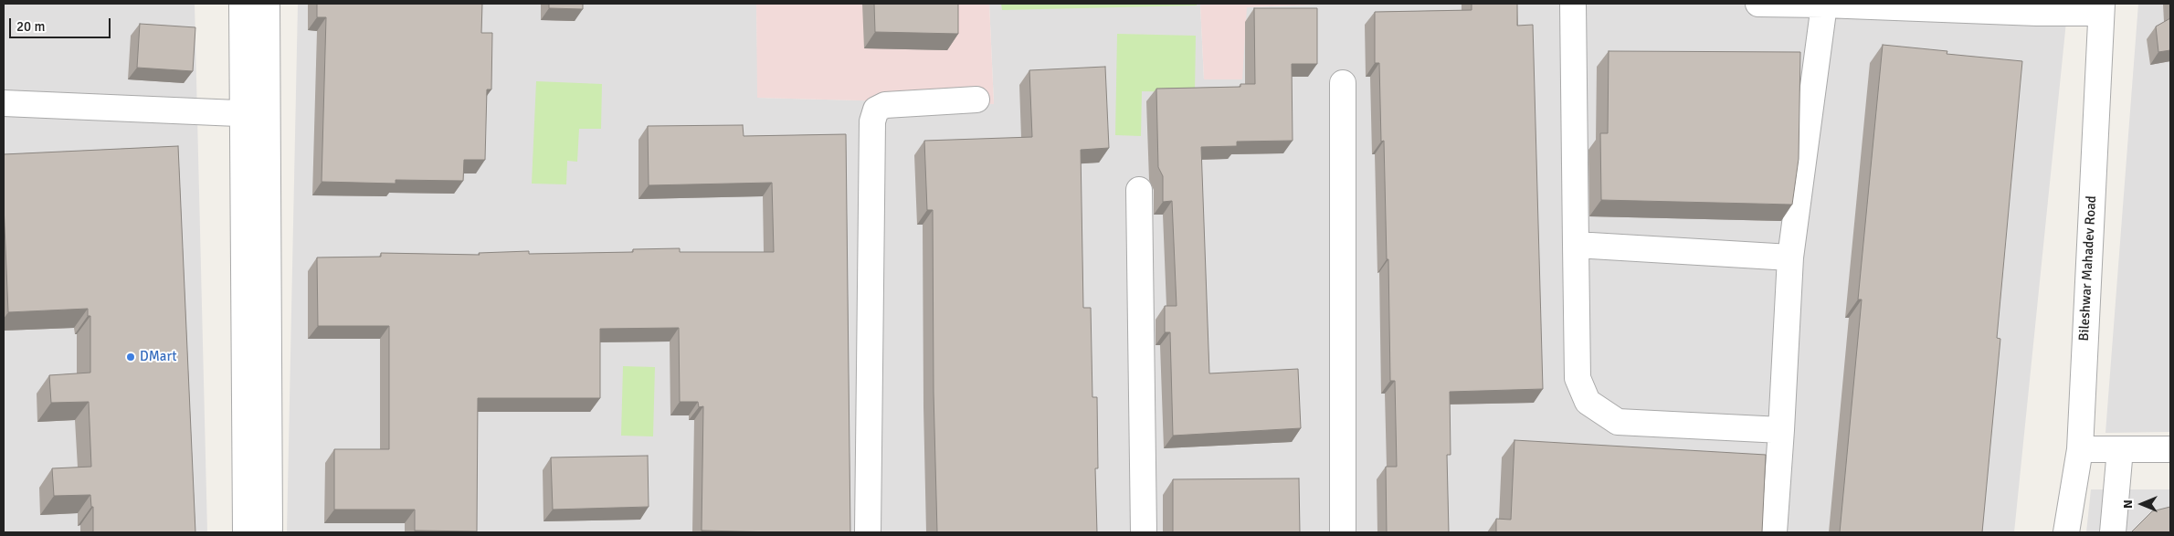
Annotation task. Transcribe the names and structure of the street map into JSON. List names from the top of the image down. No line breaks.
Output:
{"streets":{"street":["Bileshwar Mahadev Road"]},"places":["DMart"],"scale_bar":"20 m","north":"left"}
